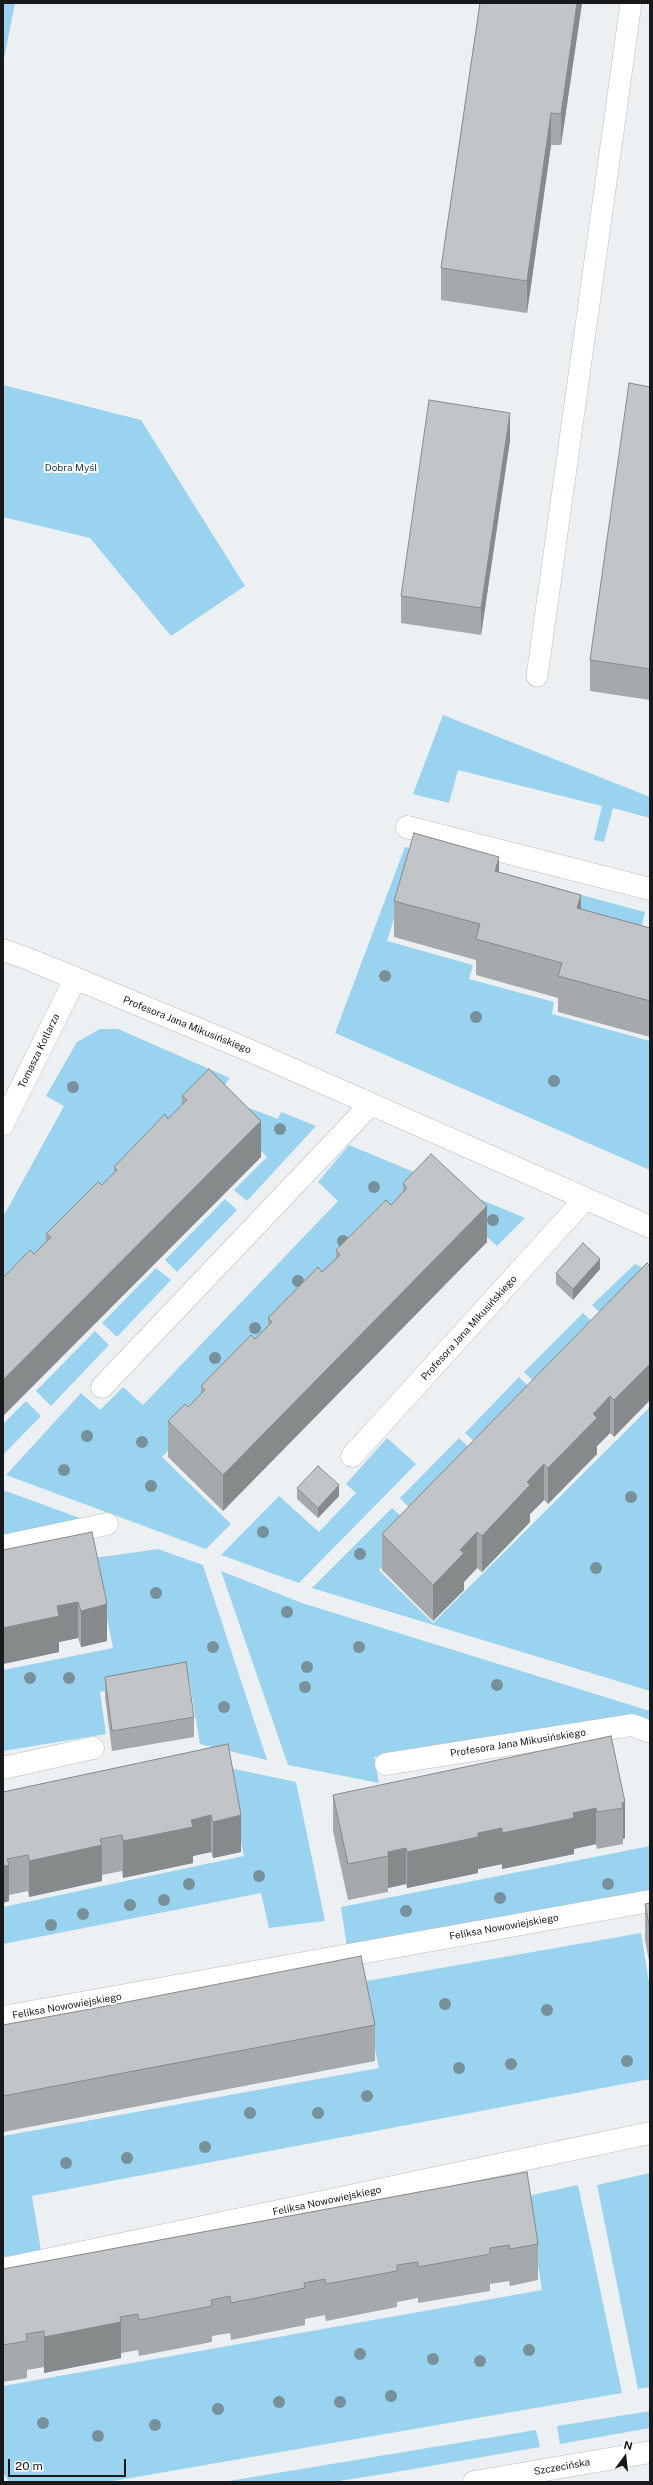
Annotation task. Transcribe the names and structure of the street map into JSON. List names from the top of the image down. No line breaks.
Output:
{"streets":{"street":["Profesora Jana Mikusińskiego","Tomasza Kotlarza","Feliksa Nowowiejskiego","Szczecińska"]},"crossings":[["Profesora Jana Mikusińskiego","Tomasza Kotlarza"]],"parks":["Dobra Myśl"],"scale_bar":"20 m","north":"top"}
